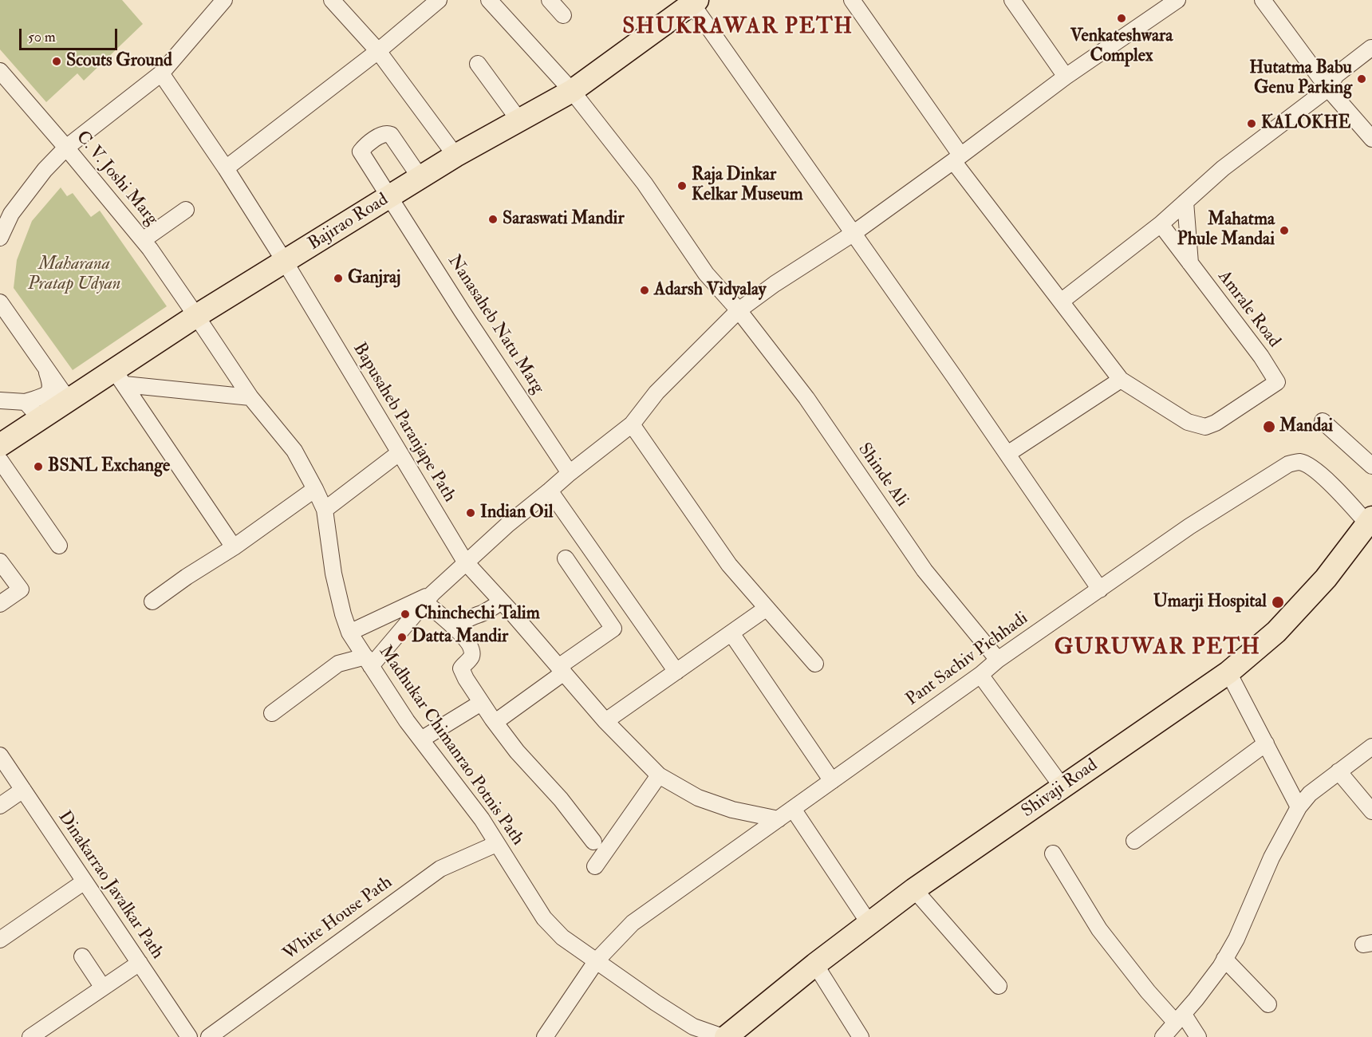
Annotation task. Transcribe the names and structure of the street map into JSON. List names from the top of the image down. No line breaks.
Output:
{"streets":{"highway":["Bajirao Road","Shivaji Road"],"street":["C. V. Joshi Marg","Amrale Road","Nanasaheb Natu Marg","Bapusaheb Paranjape Path","Shinde Ali","Pant Sachiv Pichhadi","Madhukar Chimanrao Potnis Path","Dinakarrao Javalkar Path","White House Path"]},"crossings":[["C. V. Joshi Marg","Bajirao Road"],["C. V. Joshi Marg","Madhukar Chimanrao Potnis Path"],["Bajirao Road","Nanasaheb Natu Marg"],["Bajirao Road","Bapusaheb Paranjape Path"],["Bajirao Road","Shinde Ali"],["Bajirao Road","Madhukar Chimanrao Potnis Path"],["Bapusaheb Paranjape Path","Pant Sachiv Pichhadi"],["Shinde Ali","Pant Sachiv Pichhadi"],["Pant Sachiv Pichhadi","Madhukar Chimanrao Potnis Path"],["Pant Sachiv Pichhadi","Shivaji Road"],["Madhukar Chimanrao Potnis Path","Shivaji Road"],["Madhukar Chimanrao Potnis Path","White House Path"]],"districts":["SHUKRAWAR PETH","GURUWAR PETH"],"parks":["Maharana Pratap Udyan"],"places":["Venkateshwara Complex","Scouts Ground","Hutatma Babu Genu Parking","KALOKHE","Raja Dinkar Kelkar Museum","Saraswati Mandir","Mahatma Phule Mandai","Ganjraj","Adarsh Vidyalay","Mandai","BSNL Exchange","Indian Oil","Umarji Hospital","Chinchechi Talim","Datta Mandir"],"scale_bar":"50 m"}
